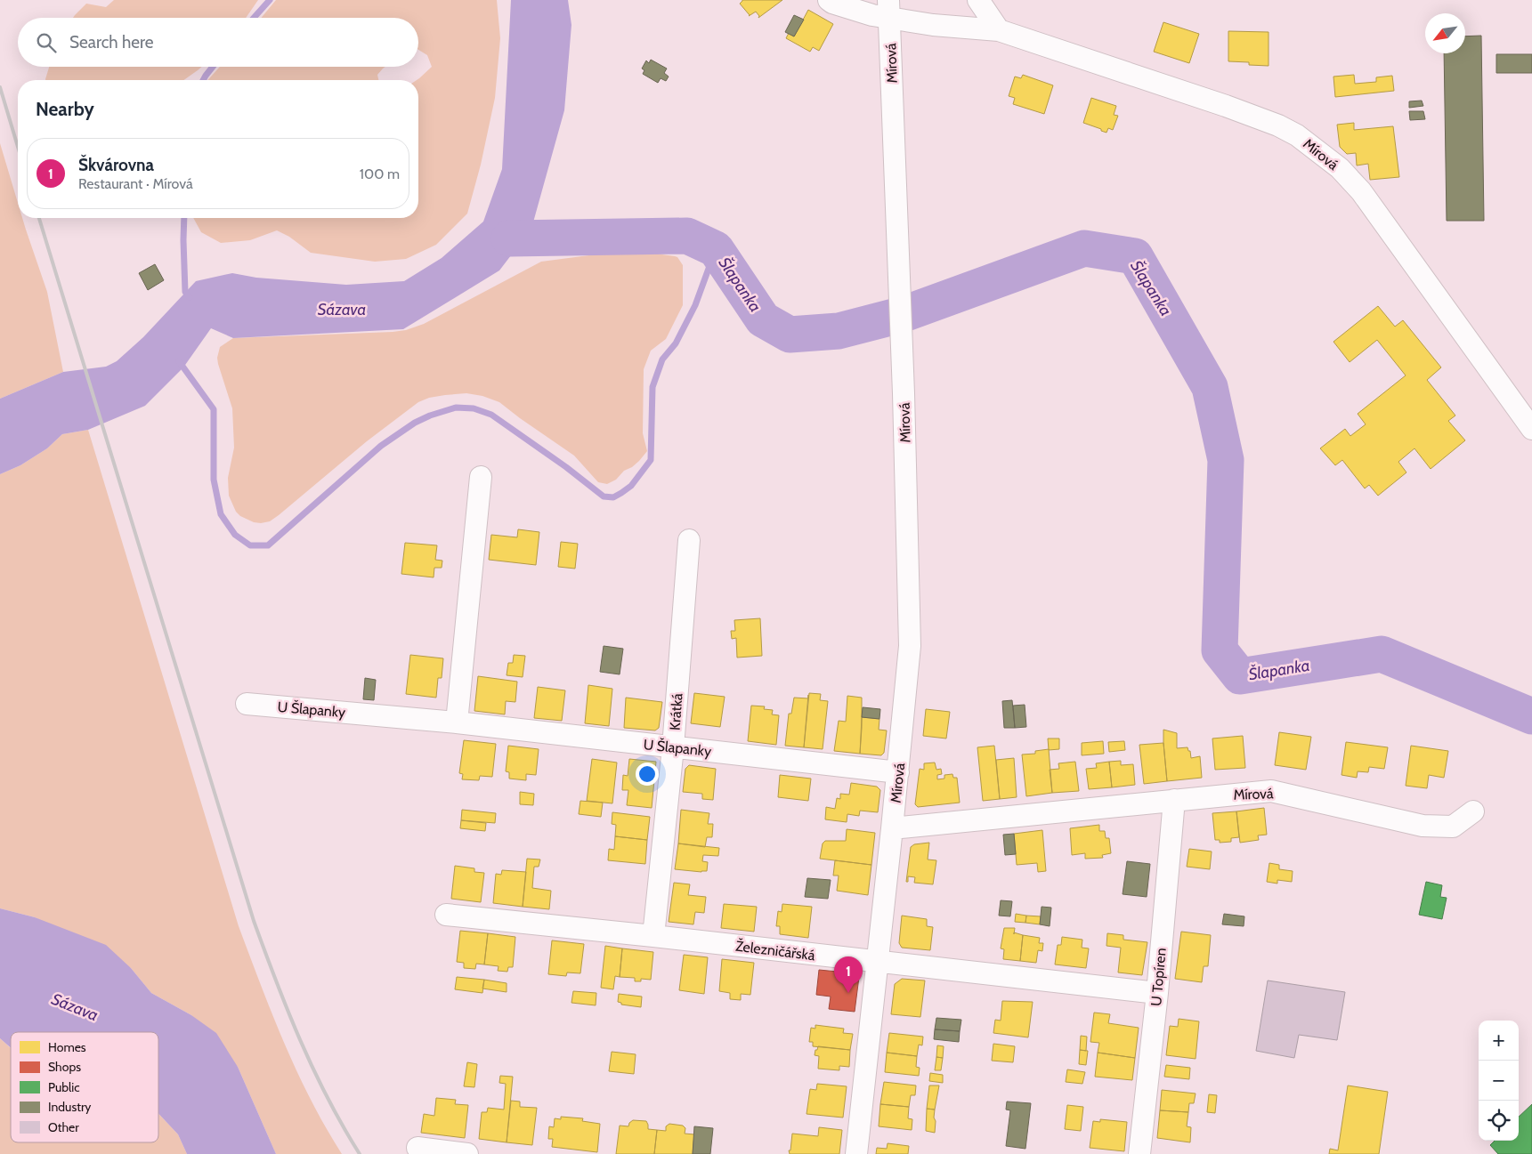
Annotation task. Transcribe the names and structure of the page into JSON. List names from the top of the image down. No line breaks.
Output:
{"streets":{"street":["Mírová","U Šlapanky","Krátká","Železničářská","U Topíren"]},"crossings":[["Mírová","U Šlapanky"],["Mírová","Železničářská"],["Mírová","U Topíren"],["U Šlapanky","Krátká"],["Krátká","Železničářská"],["Železničářská","U Topíren"]],"water":["Šlapanka","Sázava"],"legend":["Homes","Shops","Public","Industry","Other"],"north":"bottom left","page":{"search":"Search here","heading":"Nearby","list":[{"mark":"1","name":"Škvárovna","note":"Restaurant · Mírová","value":"100 m"}],"pins":"1","map_buttons":["+","−"]}}
